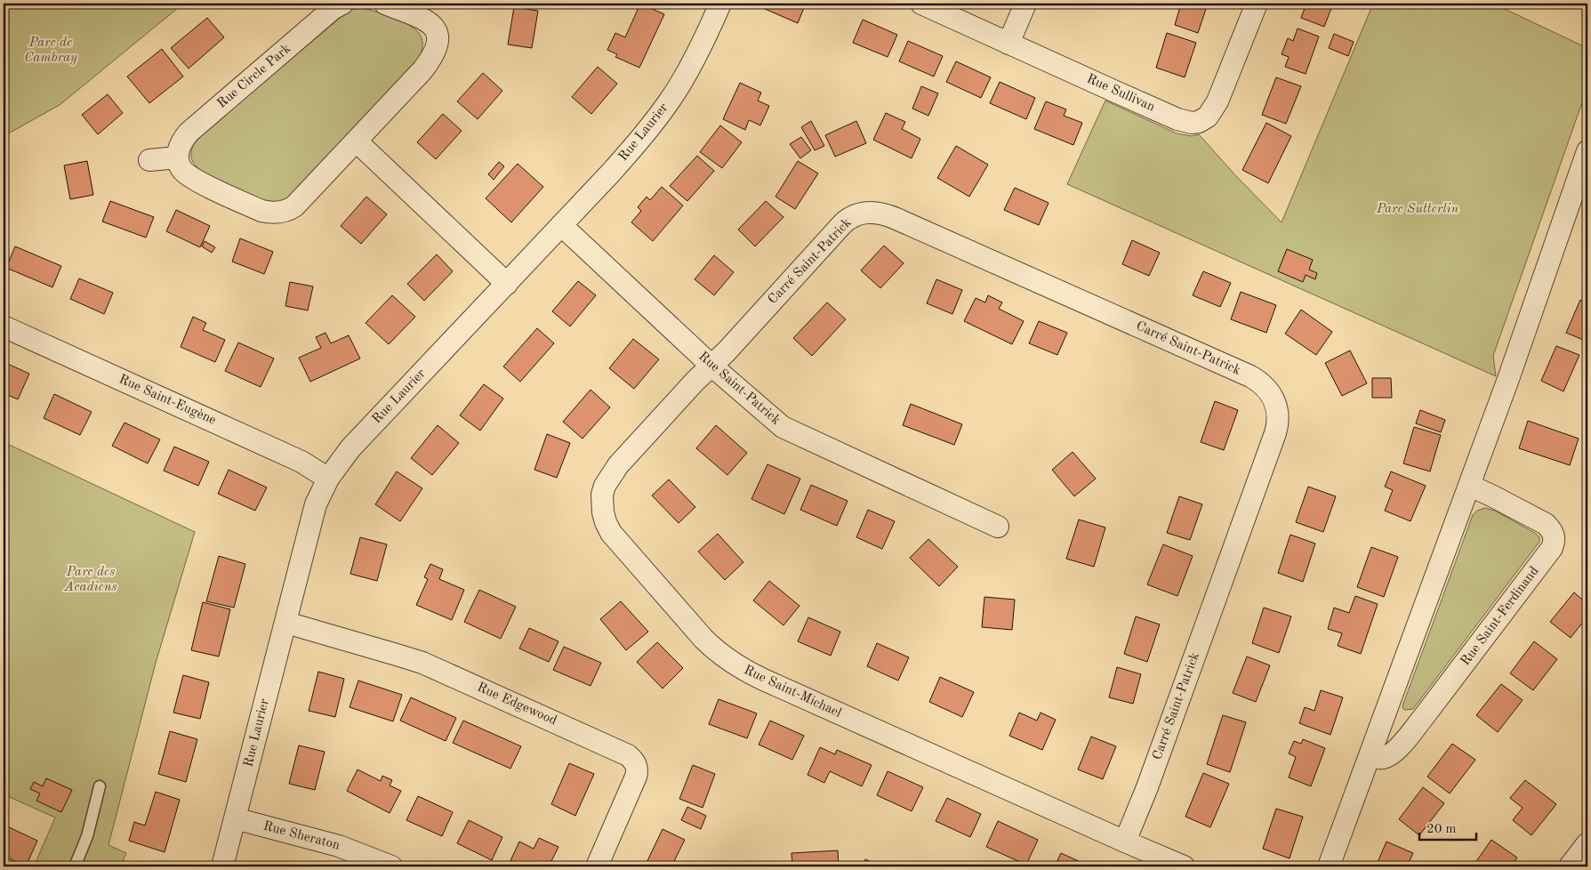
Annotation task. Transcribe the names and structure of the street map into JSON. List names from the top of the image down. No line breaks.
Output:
{"streets":{"street":["Rue Circle Park","Rue Sullivan","Rue Laurier","Carré Saint-Patrick","Rue Saint-Patrick","Rue Saint-Eugène","Rue Saint-Ferdinand","Rue Saint-Michael","Rue Edgewood","Rue Sheraton"]},"crossings":[["Rue Laurier","Rue Saint-Patrick"],["Rue Laurier","Rue Saint-Eugène"],["Rue Laurier","Rue Edgewood"],["Rue Laurier","Rue Sheraton"],["Carré Saint-Patrick","Rue Saint-Patrick"],["Carré Saint-Patrick","Rue Saint-Michael"],["Rue Saint-Patrick","Rue Saint-Michael"]],"parks":["Parc de Cambray","Parc Sutterlin","Parc des Acadiens"],"scale_bar":"20 m"}
